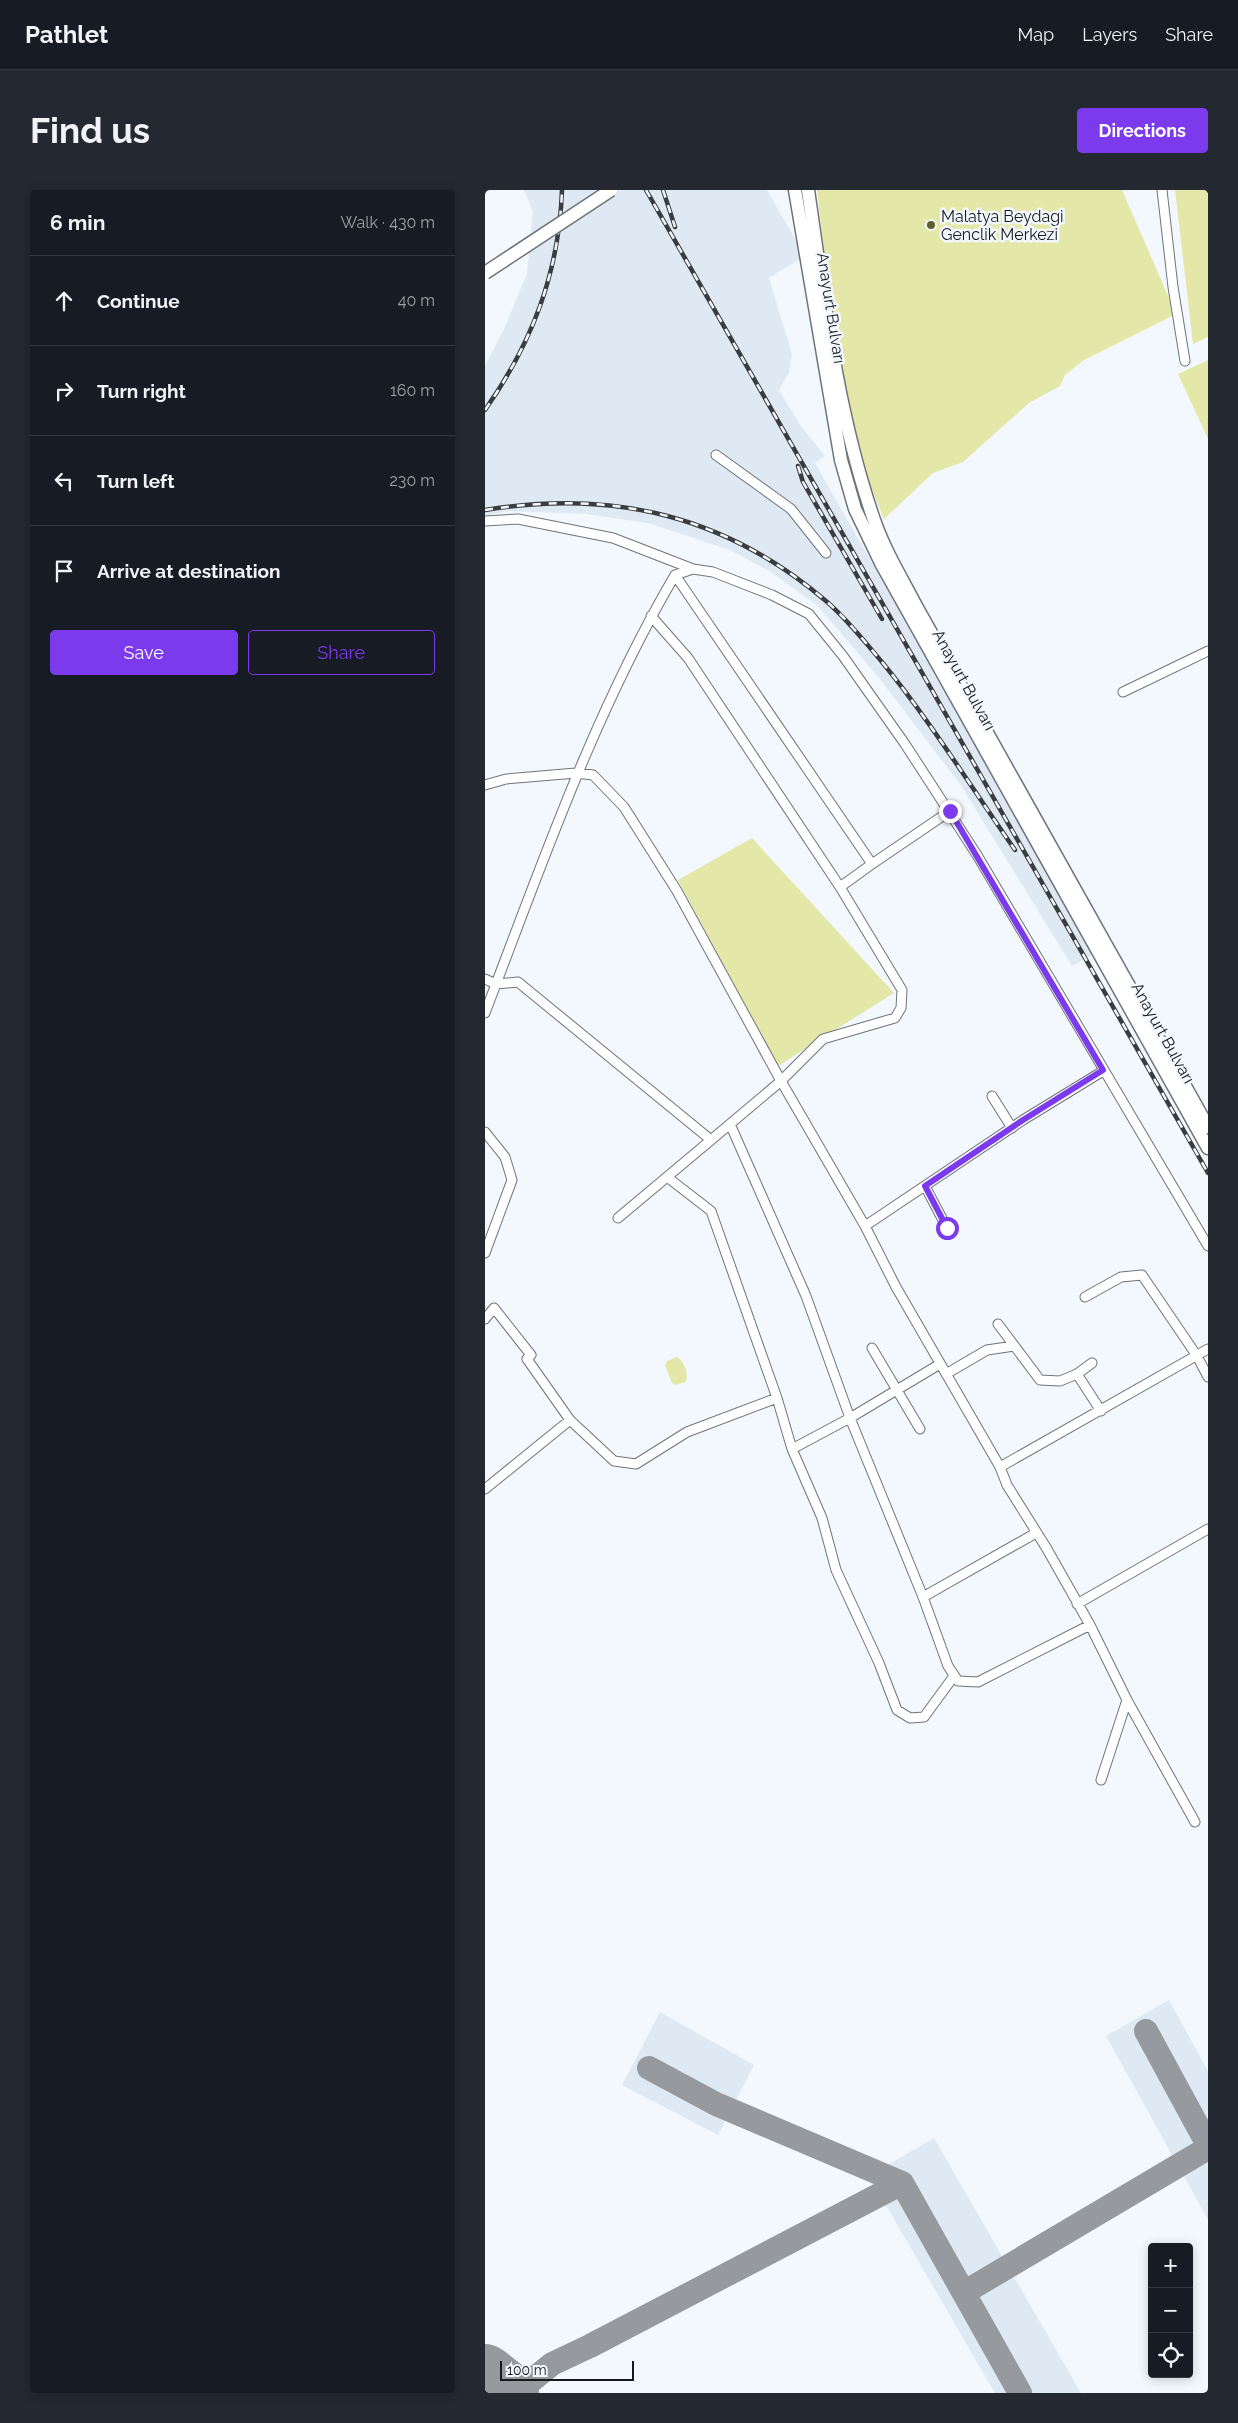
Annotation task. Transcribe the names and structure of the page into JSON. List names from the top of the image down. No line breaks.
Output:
{"streets":{"main road":["Anayurt Bulvarı"]},"places":["Malatya Beydagi Genclik Merkezi"],"scale_bar":"100 m","page":{"header":"Pathlet","nav":["Map","Layers","Share"],"buttons":["Directions",["Save","Share"]],"title":"Find us","heading":["6 min","Walk · 430 m"],"list":[["Continue","40 m"],["Turn right","160 m"],["Turn left","230 m"],"Arrive at destination"],"map_buttons":["+","−"],"scale":"100 m"}}
